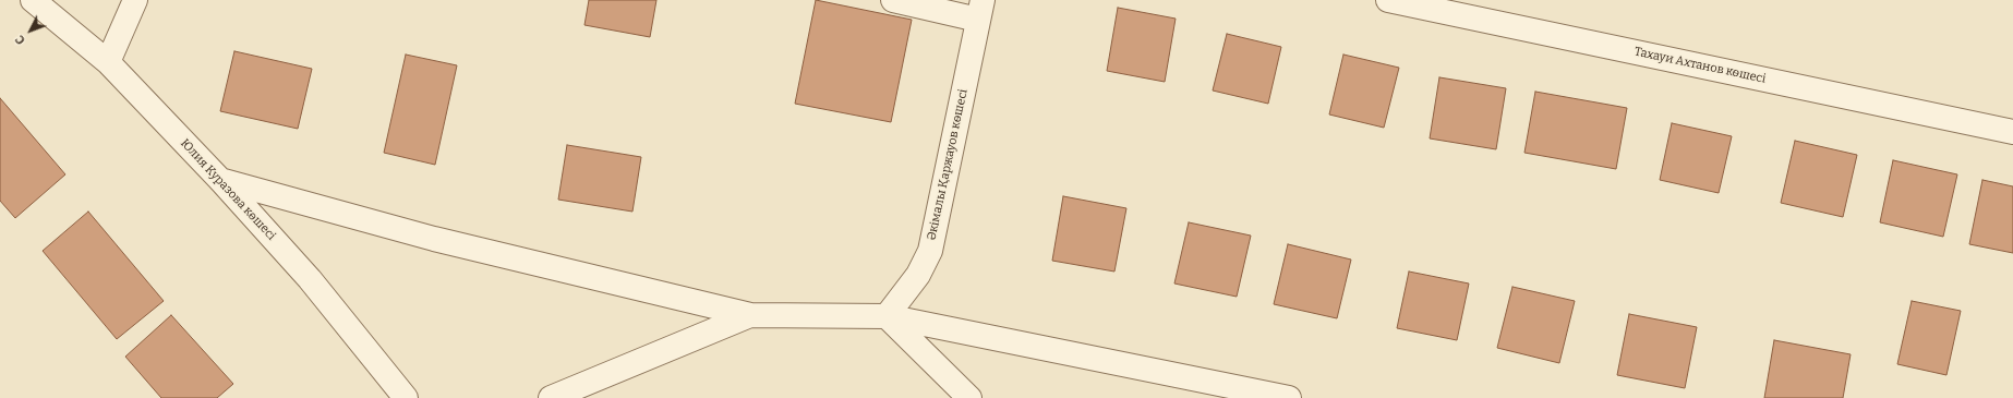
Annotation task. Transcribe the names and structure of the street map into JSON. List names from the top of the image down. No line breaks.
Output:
{"streets":{"street":["Тахауи Ахтанов көшесі","Әкімалы Қаржауов көшесі","Юлия Куразова көшесі"]},"north":"bottom left"}
